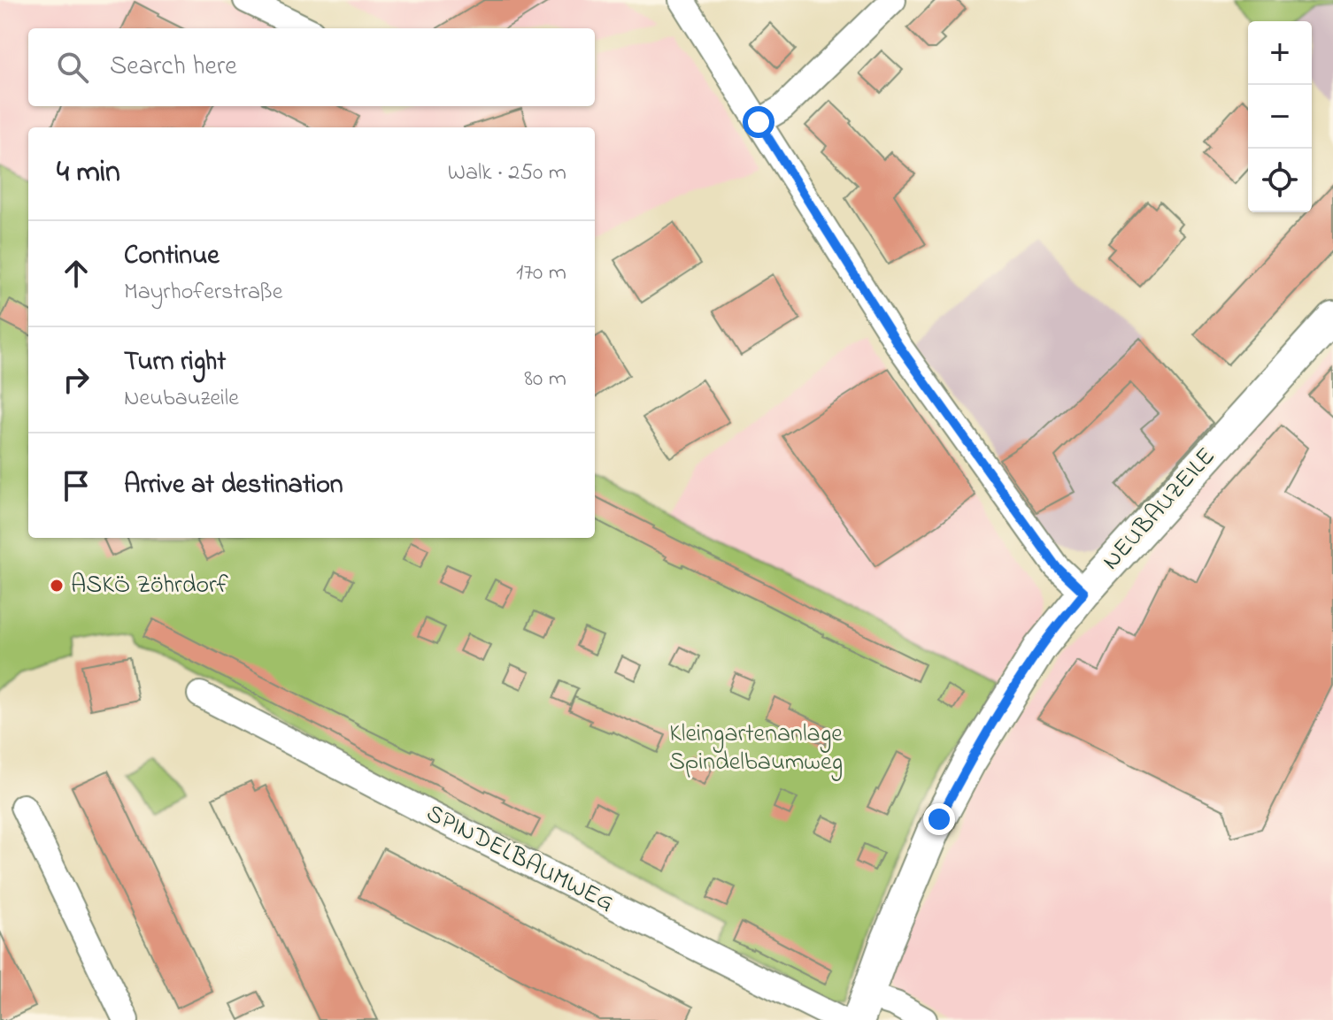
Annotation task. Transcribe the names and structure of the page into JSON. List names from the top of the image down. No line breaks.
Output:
{"streets":{"street":["NEUBAUZEILE","SPINDELBAUMWEG"]},"parks":["Kleingartenanlage Spindelbaumweg"],"places":["ASKÖ Zöhrdorf"],"page":{"map_buttons":["+","−"],"search":"Search here","heading":["4 min","Walk · 250 m"],"list":[["Continue","Mayrhoferstraße","170 m"],["Turn right","Neubauzeile","80 m"],"Arrive at destination"]}}
